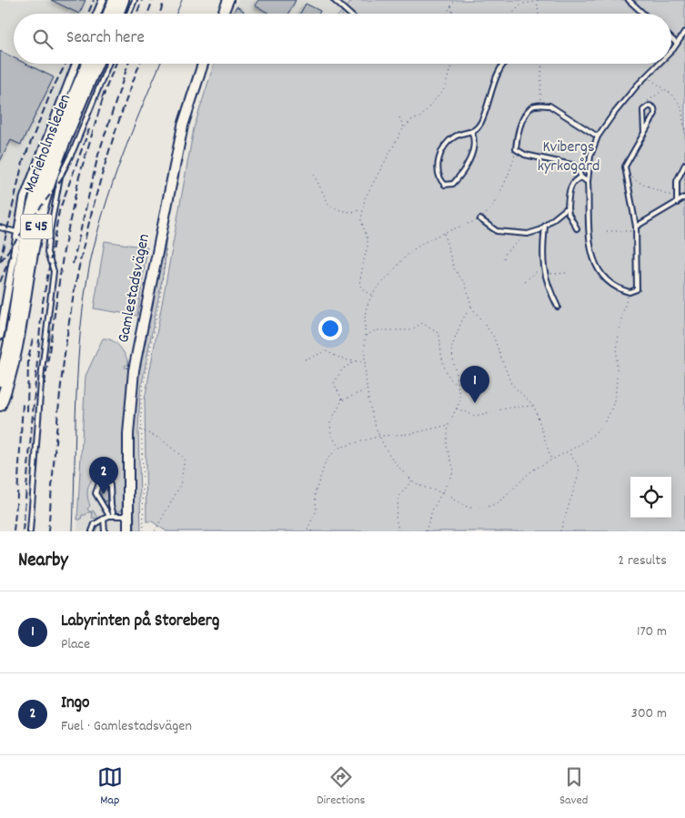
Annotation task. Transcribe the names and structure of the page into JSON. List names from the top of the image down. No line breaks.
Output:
{"streets":{"highway":["Marieholmsleden","E 45"],"street":["Gamlestadsvägen"]},"parks":["Kvibergs kyrkogård"],"page":{"search":"Search here","pins":["1","2"],"heading":["Nearby","2 results"],"list":[{"mark":"1","name":"Labyrinten på Storeberg","note":"Place","value":"170 m"},{"mark":"2","name":"Ingo","note":"Fuel · Gamlestadsvägen","value":"300 m"}],"nav":["Map","Directions","Saved"]}}
